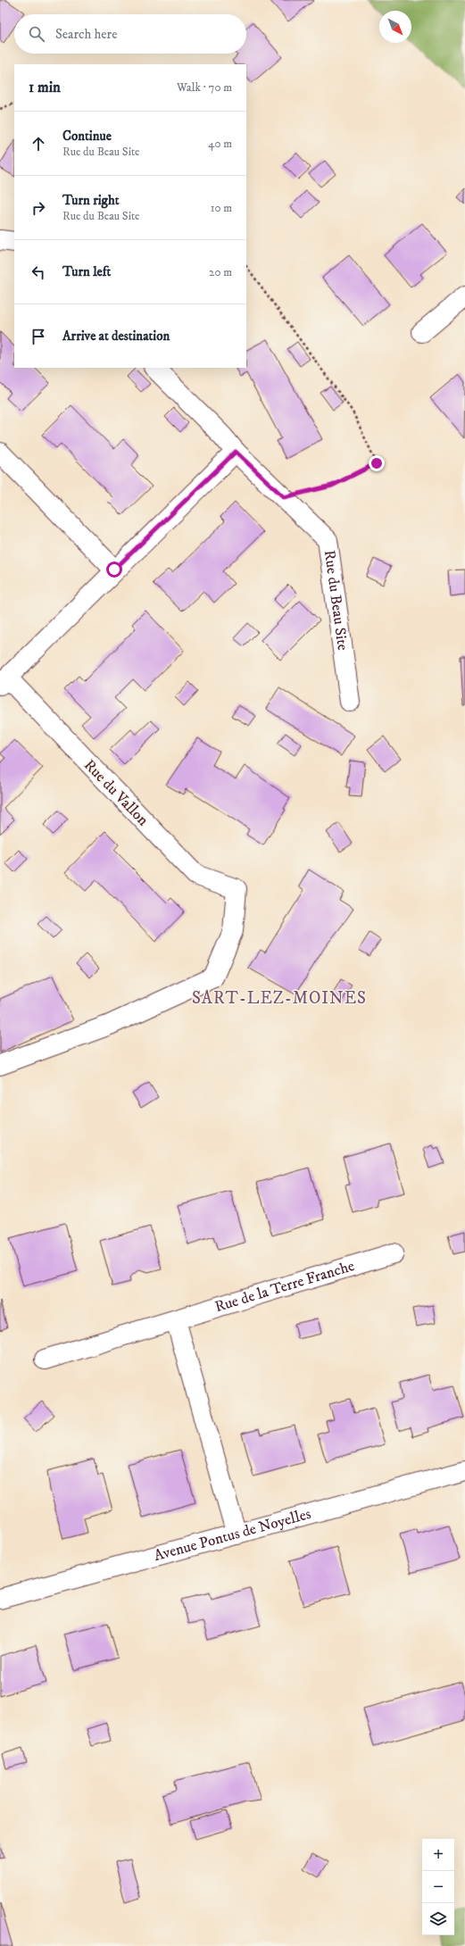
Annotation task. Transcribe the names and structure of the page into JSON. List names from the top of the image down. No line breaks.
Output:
{"streets":{"street":["Rue du Beau Site","Rue du Vallon","Rue de la Terre Franche","Avenue Pontus de Noyelles"]},"districts":["SART-LEZ-MOINES"],"north":"bottom right","page":{"search":"Search here","heading":["1 min","Walk · 70 m"],"list":[["Continue","Rue du Beau Site","40 m"],["Turn right","Rue du Beau Site","10 m"],["Turn left","20 m"],"Arrive at destination"],"map_buttons":["+","−"]}}
